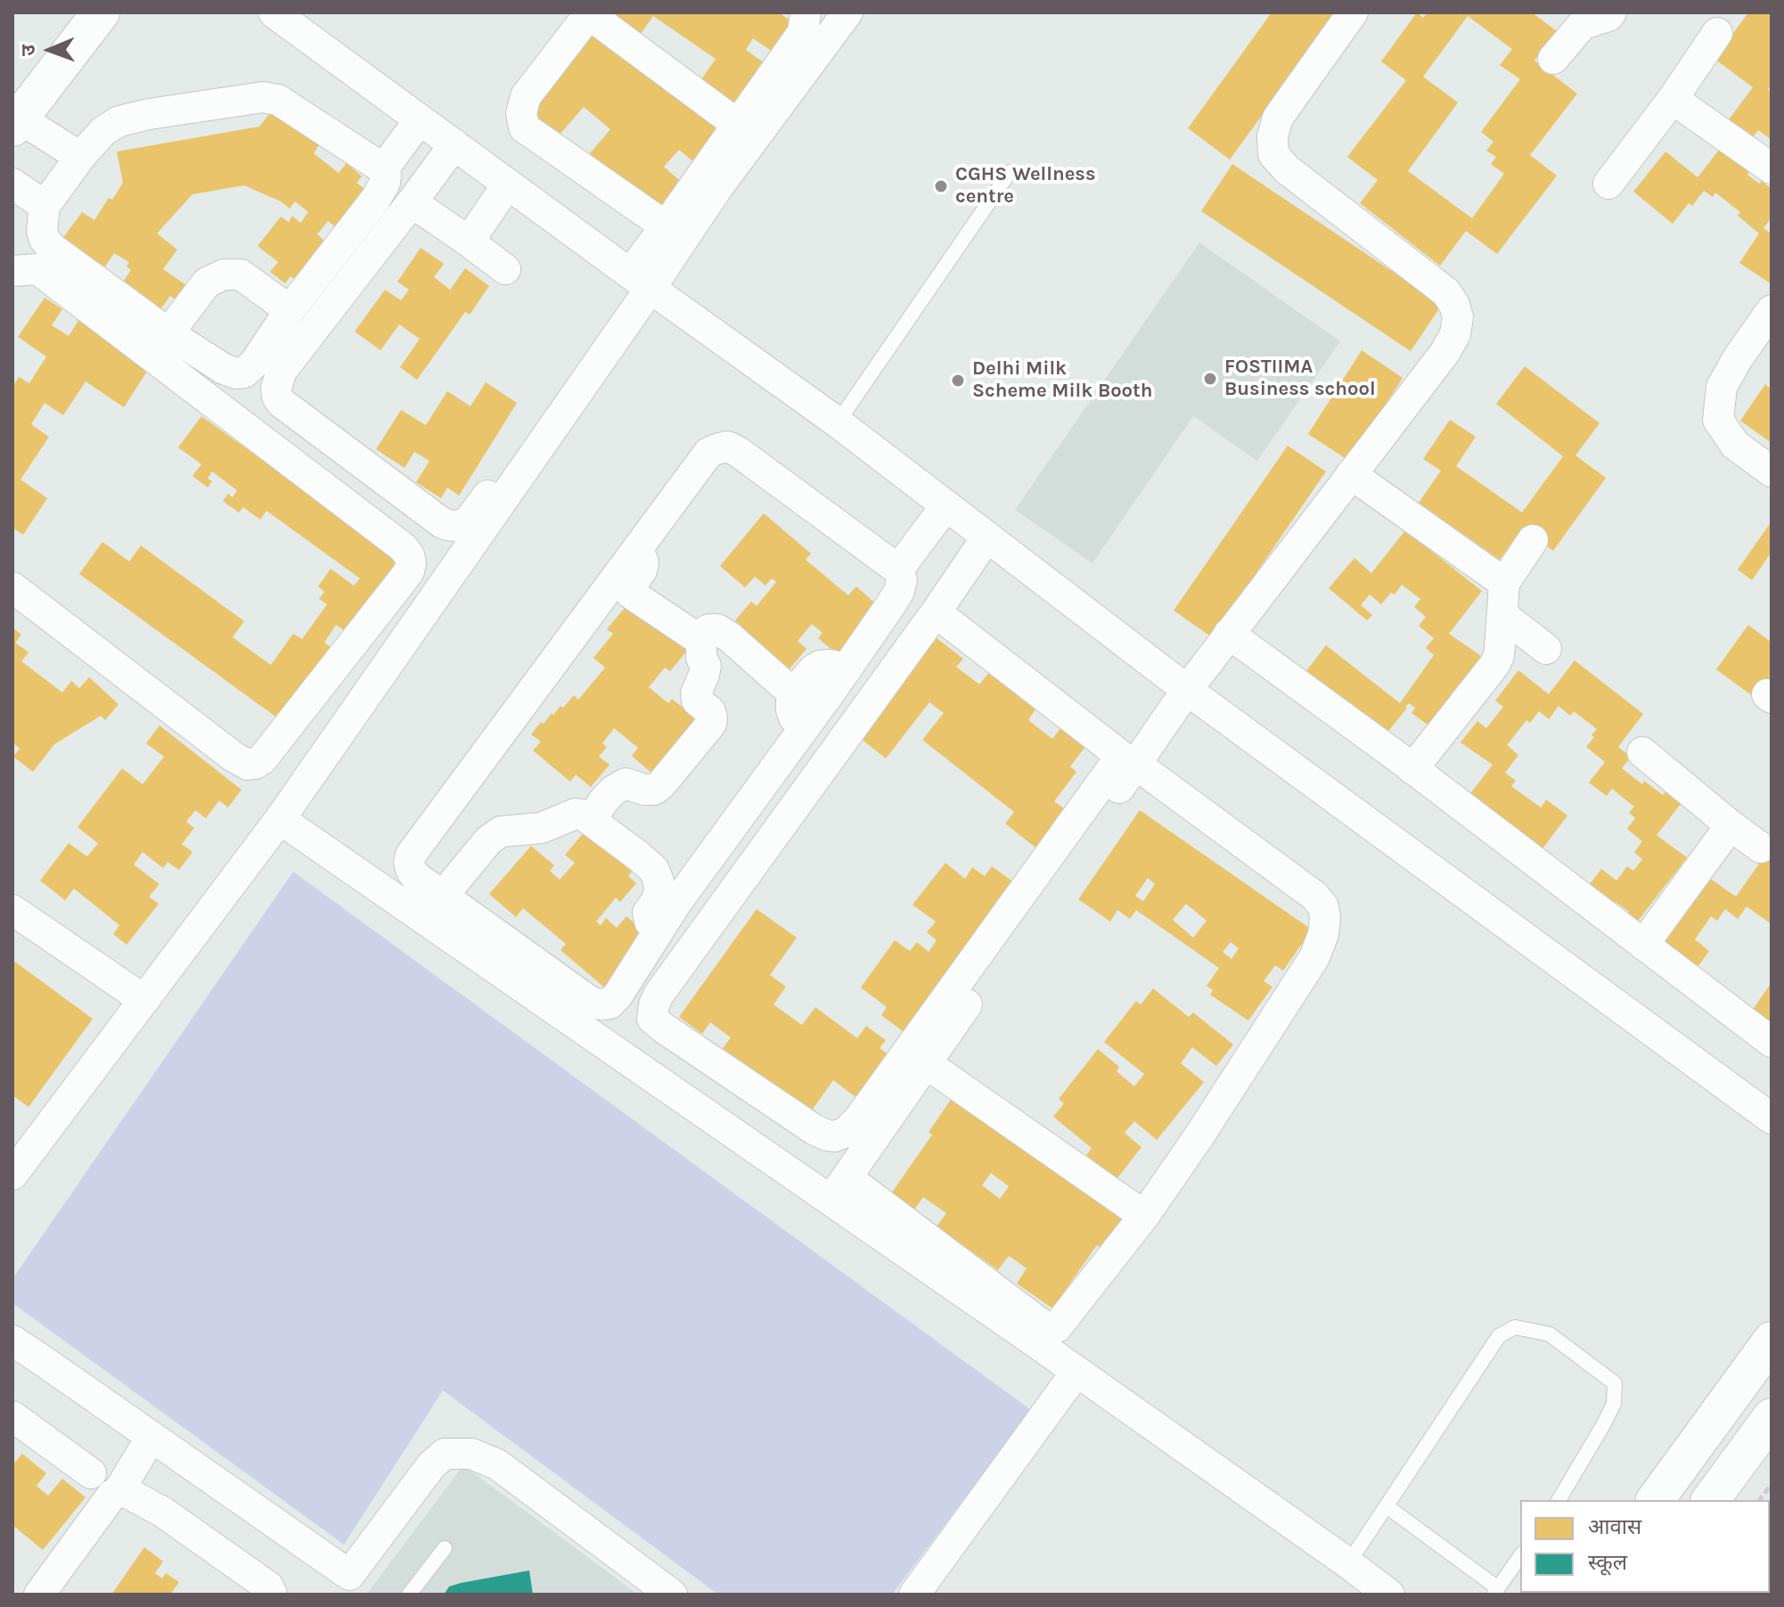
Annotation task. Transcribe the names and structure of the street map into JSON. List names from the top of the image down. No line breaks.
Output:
{"places":["CGHS Wellness centre","FOSTIIMA Business school","Delhi Milk Scheme Milk Booth"],"legend":["आवास","स्कूल"],"north":"left"}
